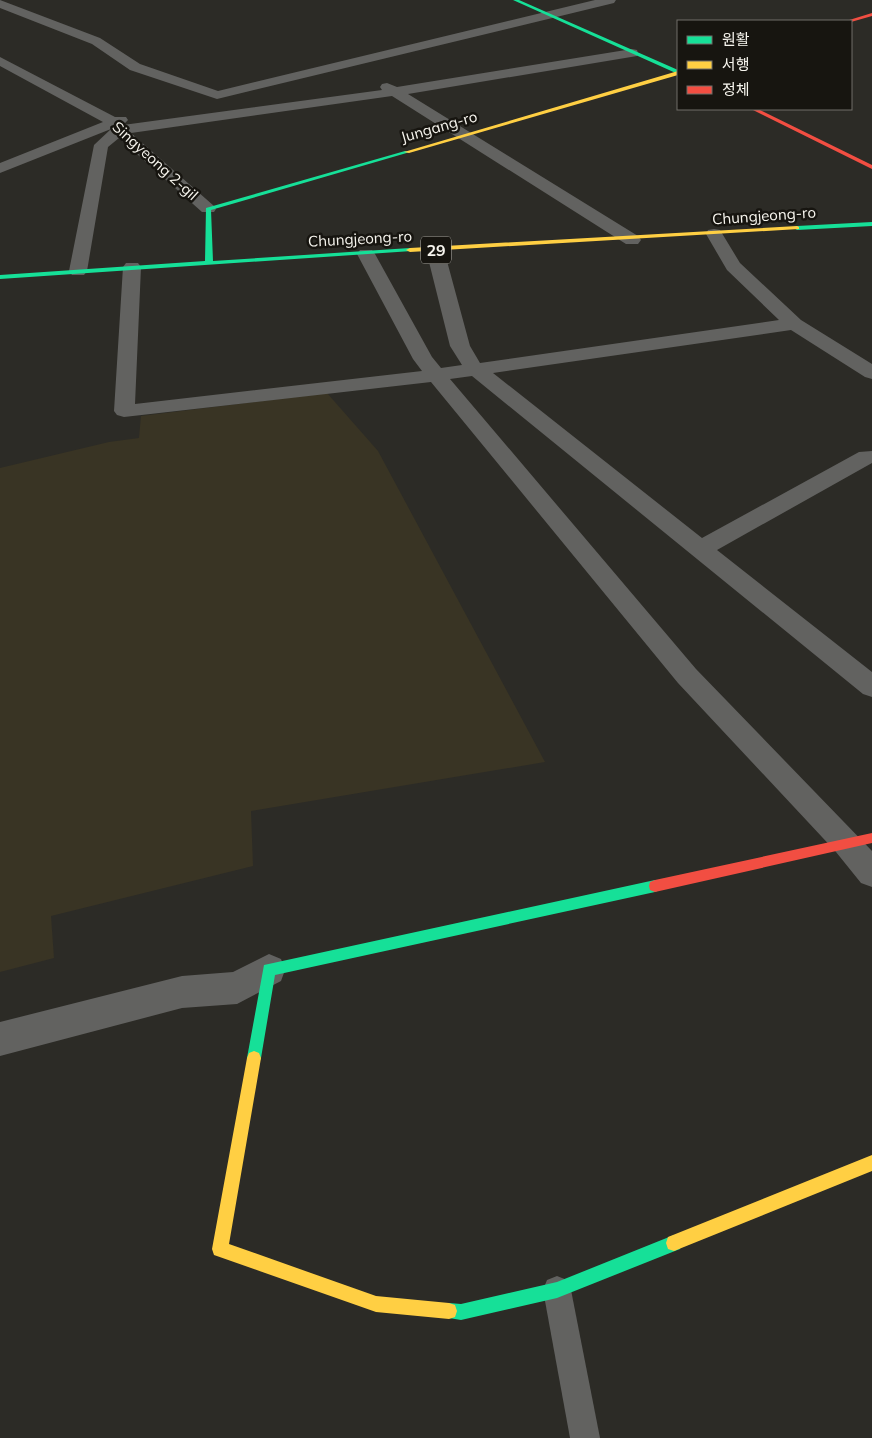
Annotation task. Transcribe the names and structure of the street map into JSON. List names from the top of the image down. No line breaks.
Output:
{"streets":{"street":["Jungang-ro","Singyeong 2-gil","Chungjeong-ro","29"]},"crossings":[["Jungang-ro","Singyeong 2-gil"],["Singyeong 2-gil","Chungjeong-ro"]],"legend":["원활","서행","정체"]}
